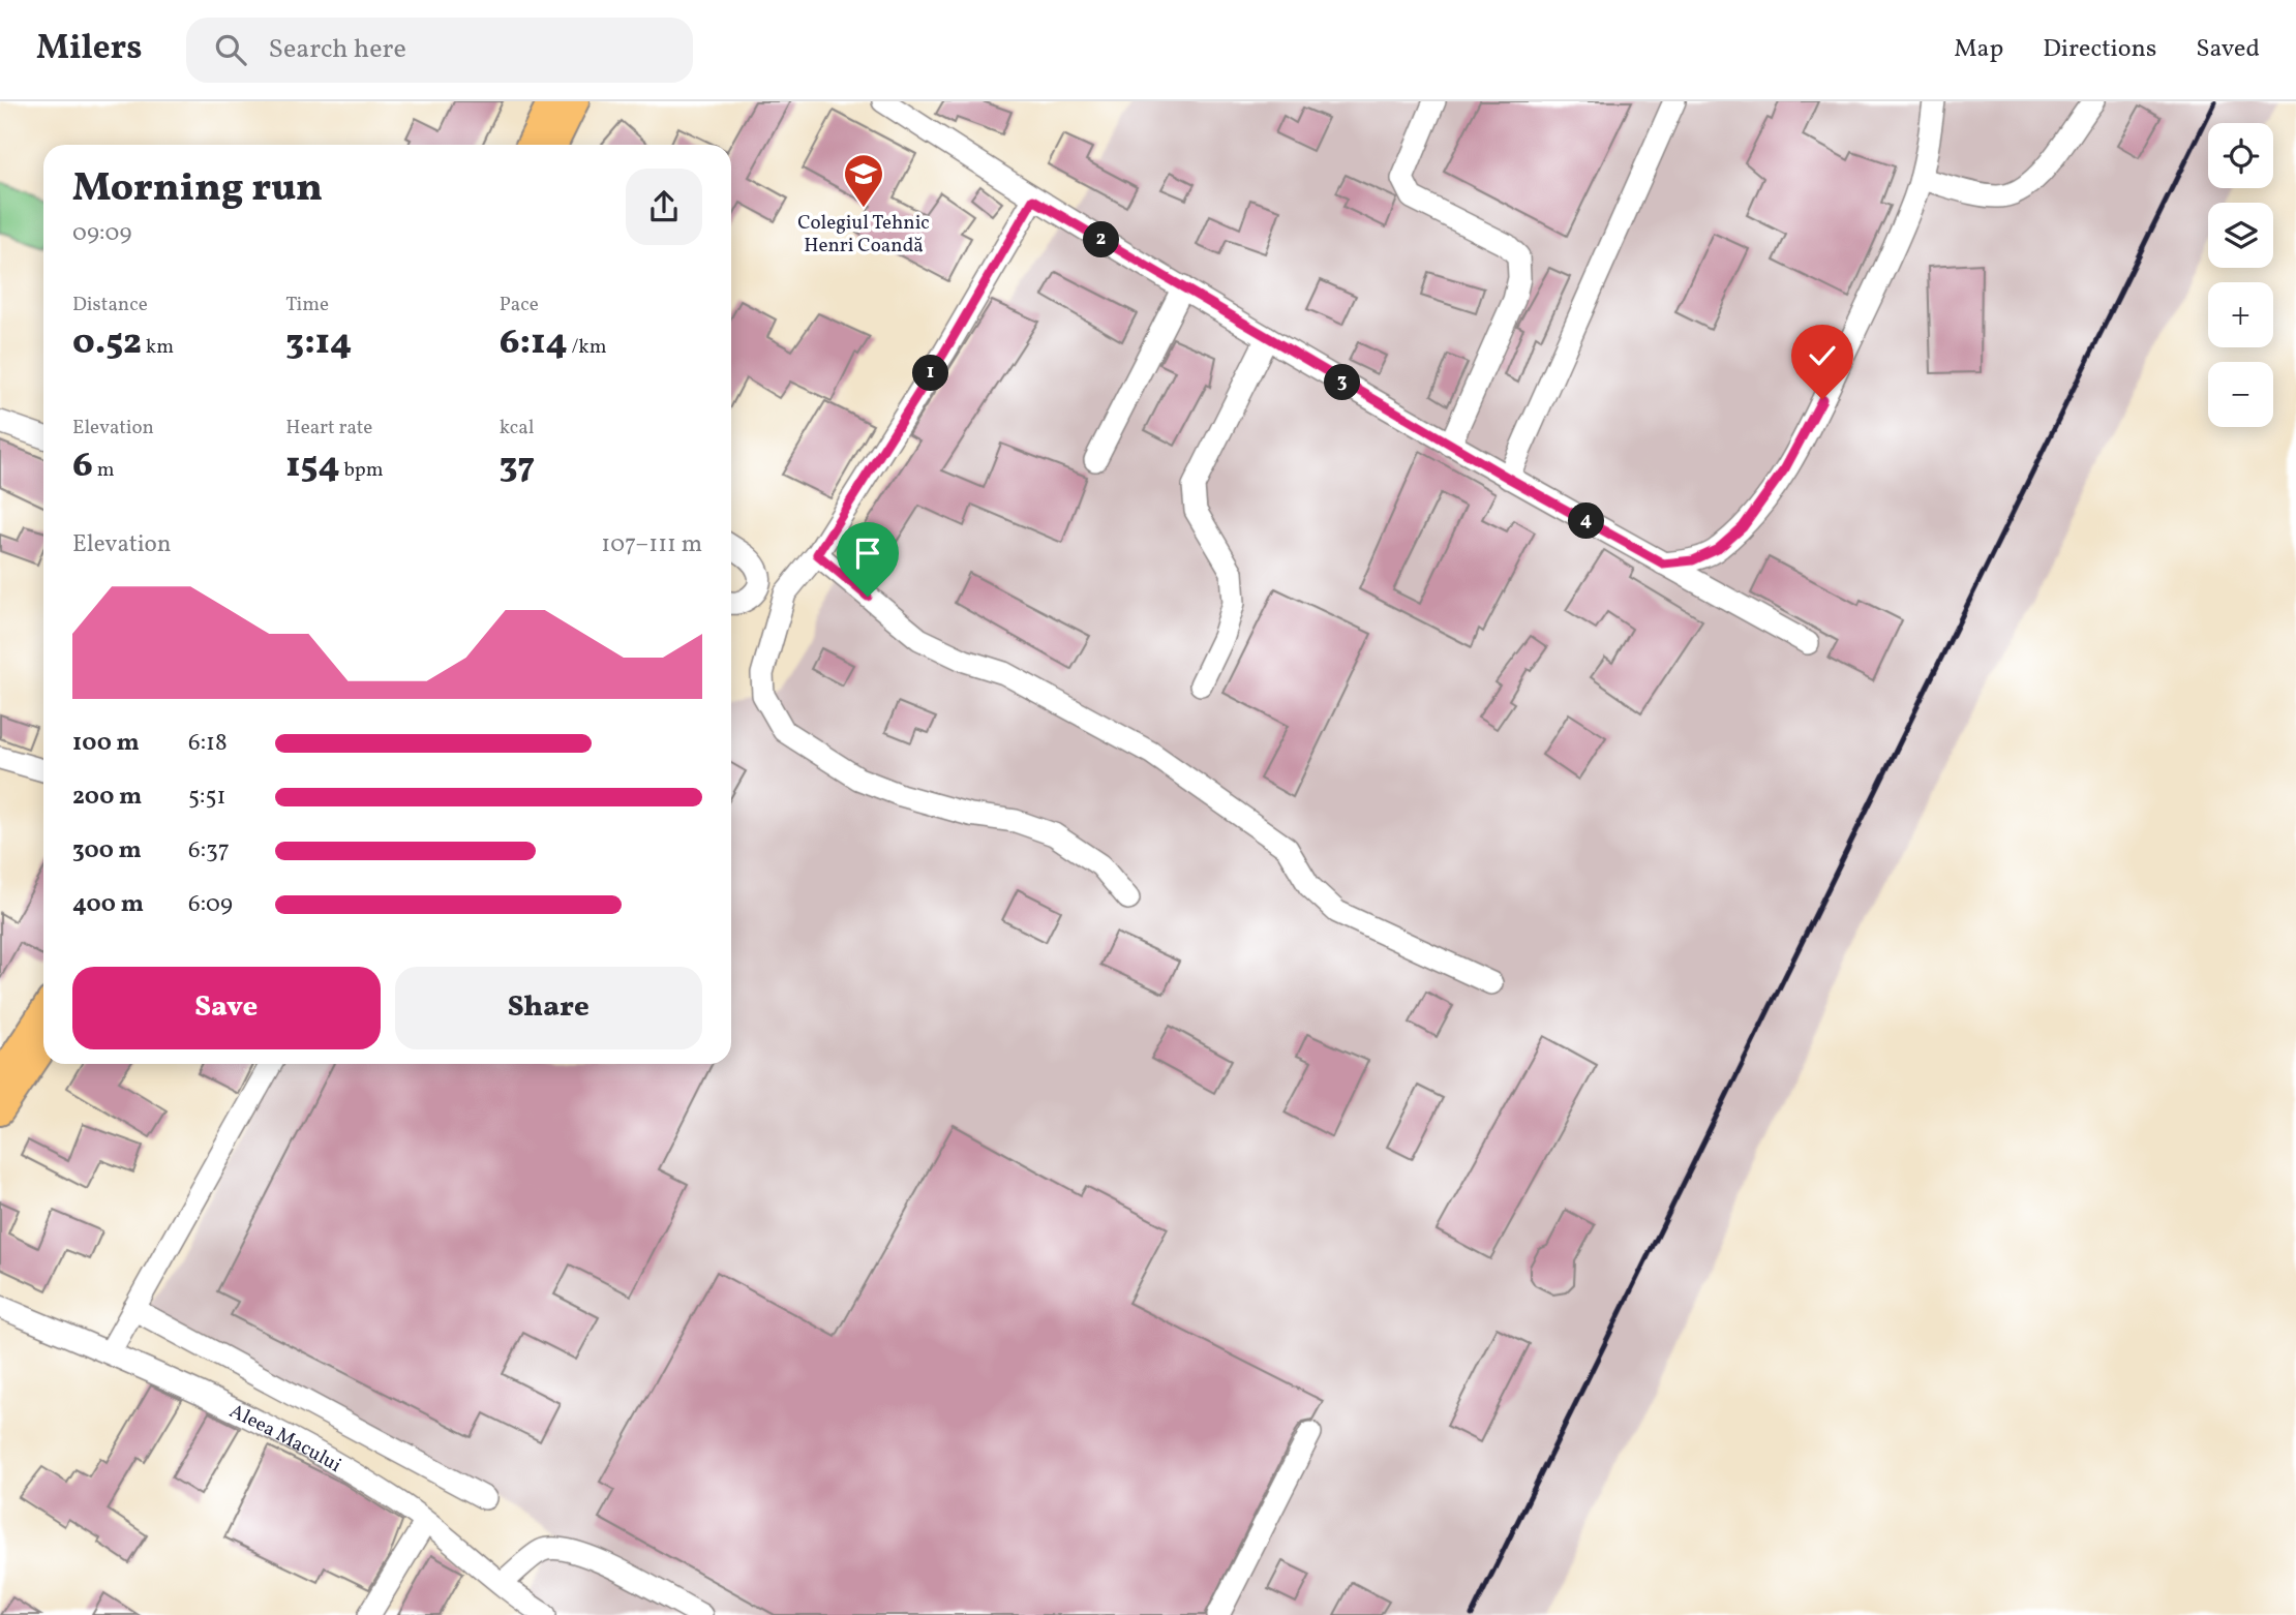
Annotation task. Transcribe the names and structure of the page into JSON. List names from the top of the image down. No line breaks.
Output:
{"streets":{"street":["Aleea Macului"]},"places":{"school or university":["Colegiul Tehnic Henri Coandă"]},"page":{"header":"Milers","search":"Search here","nav":["Map","Directions","Saved"],"map_buttons":["+","−"],"heading":["Morning run","09:09"],"pins":["2","1","3","4"],"stats":[["Distance","0.52 km"],["Time","3:14"],["Pace","6:14 /km"],["Elevation","6 m"],["Heart rate","154 bpm"],["kcal","37"]],"chart":["Elevation","107–111 m"],"list":[{"name":"100 m","note":"6:18"},{"name":"200 m","note":"5:51"},{"name":"300 m","note":"6:37"},{"name":"400 m","note":"6:09"}],"buttons":["Save","Share"]}}
